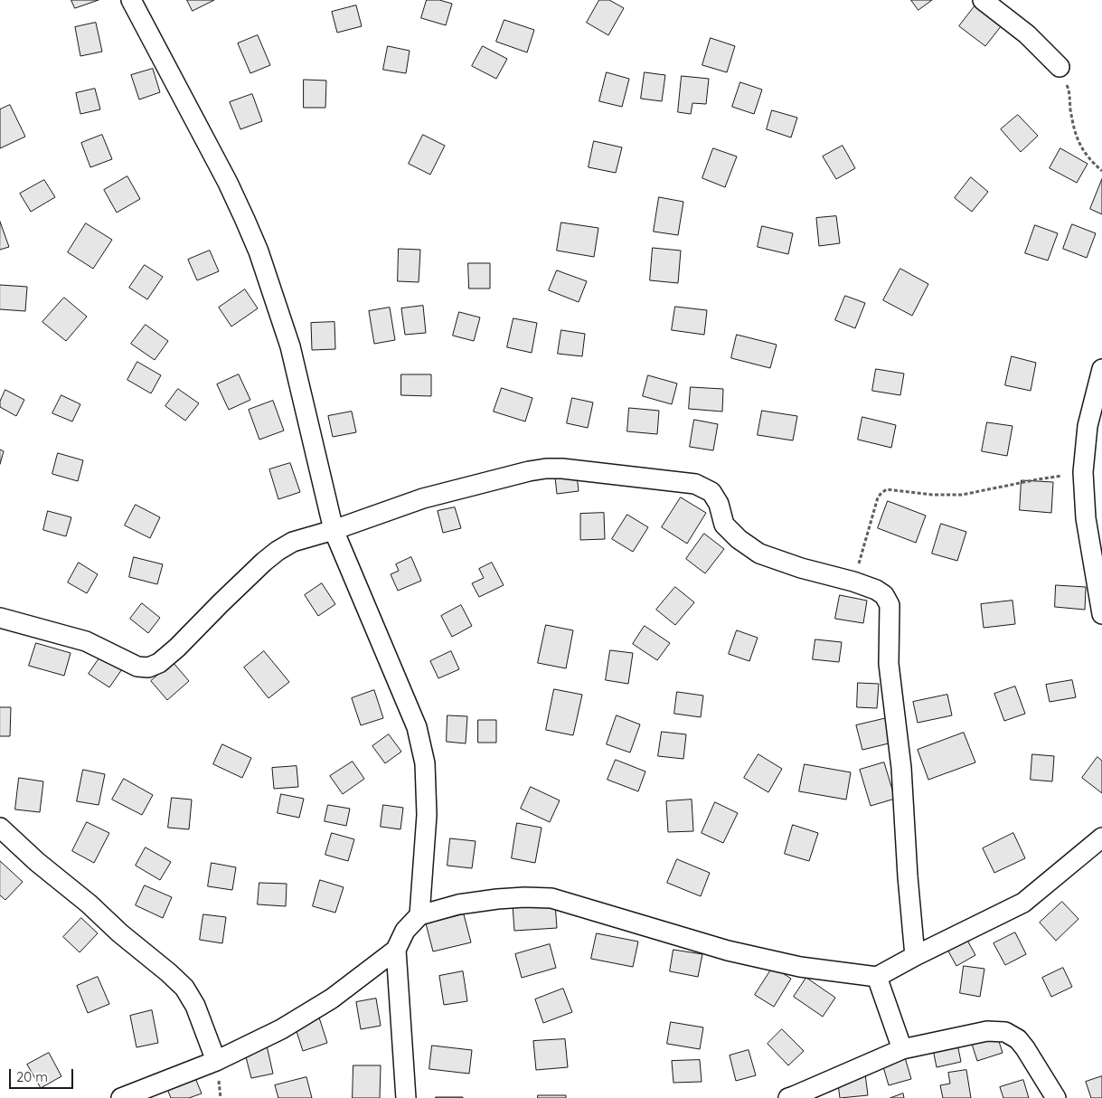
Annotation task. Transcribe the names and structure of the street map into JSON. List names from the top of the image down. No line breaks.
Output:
{"scale_bar":"20 m"}
